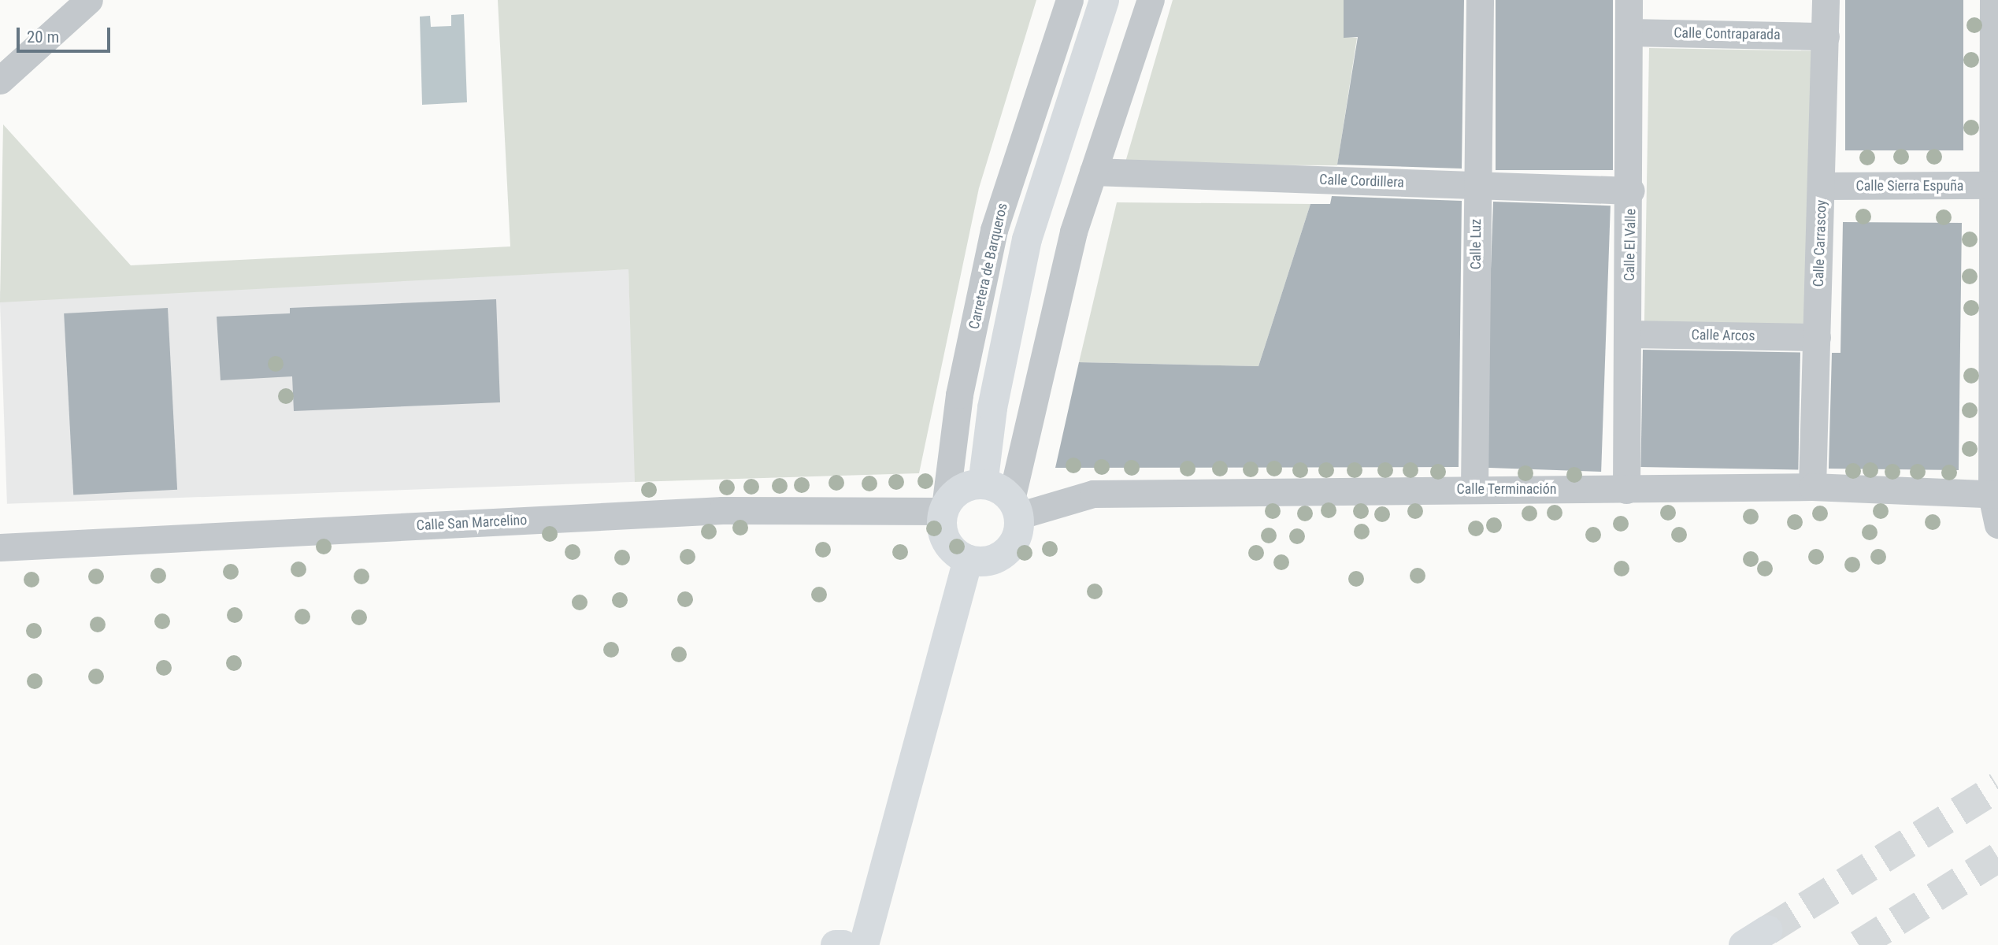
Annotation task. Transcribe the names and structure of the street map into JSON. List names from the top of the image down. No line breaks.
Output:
{"streets":{"street":["Calle Contraparada","Calle Cordillera","Calle Sierra Espuña","Calle Carrascoy","Calle Luz","Calle El Valle","Carretera de Barqueros","Calle Arcos","Calle Terminación","Calle San Marcelino"]},"crossings":[["Calle Contraparada","Calle Carrascoy"],["Calle Contraparada","Calle El Valle"],["Calle Cordillera","Calle Luz"],["Calle Cordillera","Calle El Valle"],["Calle Sierra Espuña","Calle Carrascoy"],["Calle Carrascoy","Calle Arcos"],["Calle Carrascoy","Calle Terminación"],["Calle Luz","Calle Terminación"],["Calle El Valle","Calle Arcos"],["Calle El Valle","Calle Terminación"],["Carretera de Barqueros","Calle Terminación"],["Carretera de Barqueros","Calle San Marcelino"],["Calle Terminación","Calle San Marcelino"]],"scale_bar":"20 m"}
